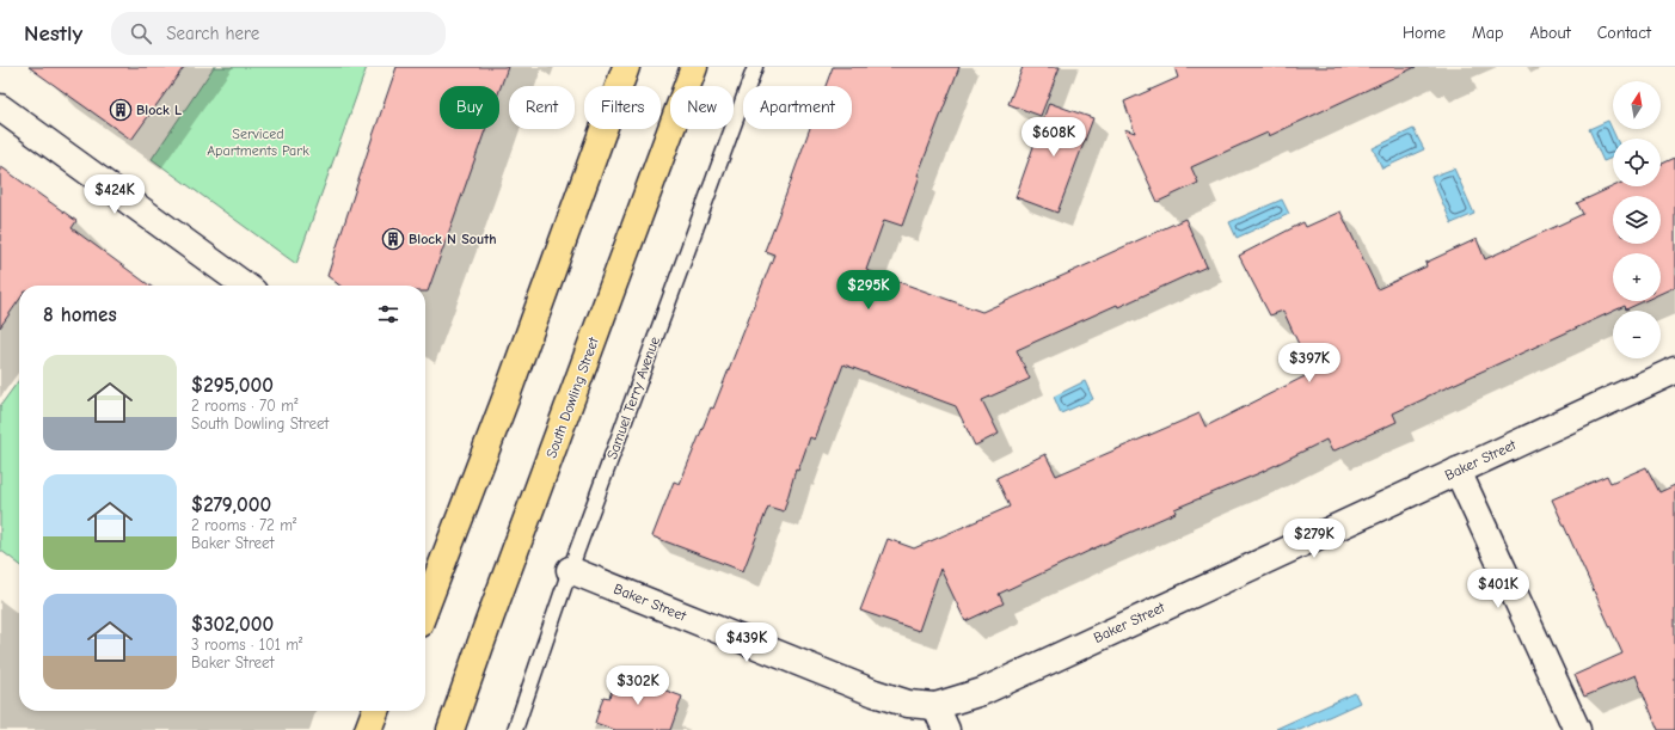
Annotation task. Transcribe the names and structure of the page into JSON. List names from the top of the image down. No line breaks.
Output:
{"streets":{"highway":["South Dowling Street"],"street":["Baker Street"],"lane":["Samuel Terry Avenue"]},"crossings":[["Samuel Terry Avenue","Baker Street"]],"parks":["Serviced Apartments Park"],"places":{"building":["Block L","Block N South"]},"north":"top","page":{"header":"Nestly","search":"Search here","nav":["Home","Map","About","Contact"],"map_buttons":["+","−"],"chip":["Buy","Rent","Filters","New","Apartment"],"price":["$608K","$424K","$295K","$397K","$279K","$401K","$439K","$302K"],"heading":"8 homes","list":[{"name":"$295,000","note":"2 rooms · 70 m² · South Dowling Street"},{"name":"$279,000","note":"2 rooms · 72 m² · Baker Street"},{"name":"$302,000","note":"3 rooms · 101 m² · Baker Street"}]}}
